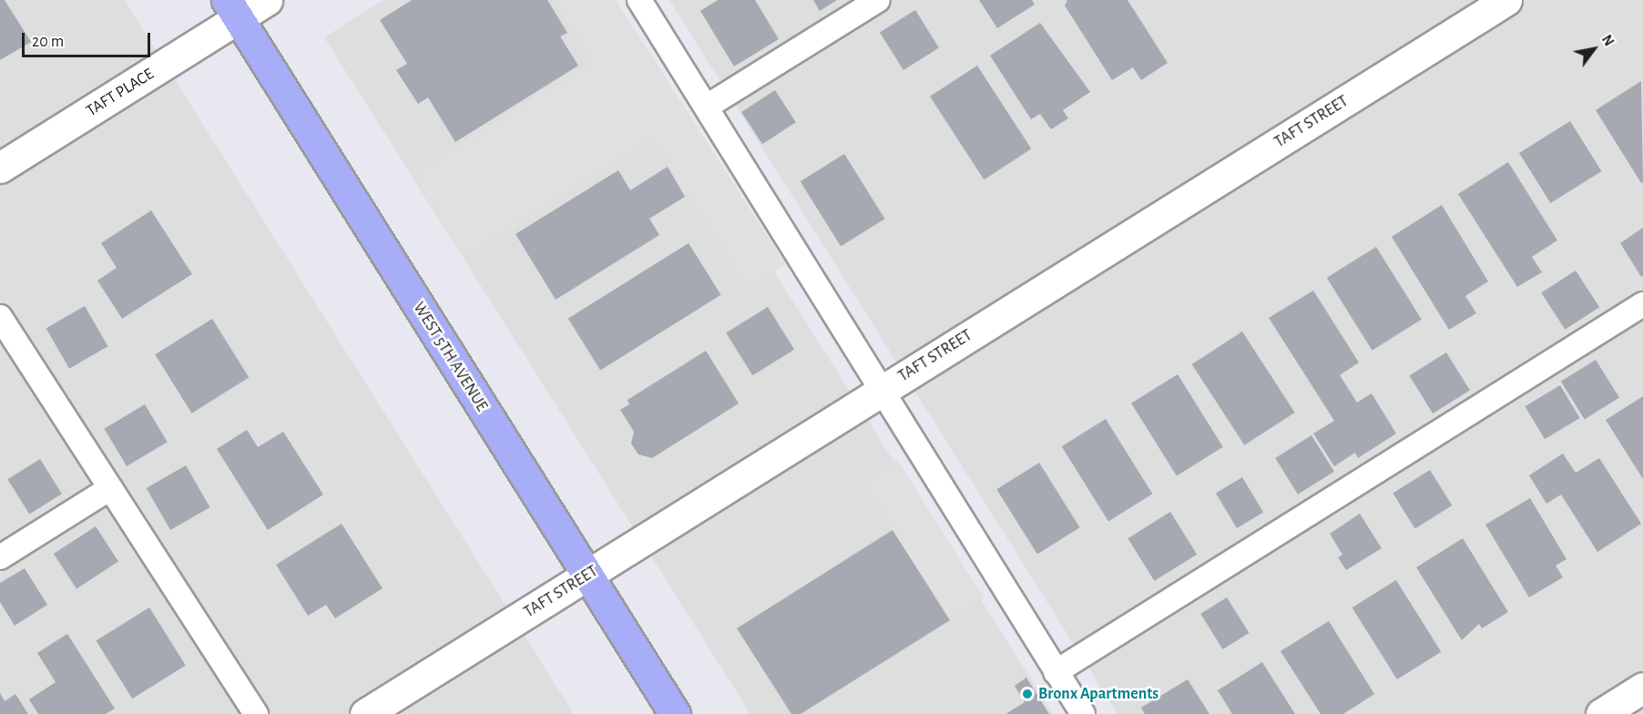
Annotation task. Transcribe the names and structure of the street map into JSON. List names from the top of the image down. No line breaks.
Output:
{"streets":{"main road":["WEST 5TH AVENUE"],"street":["TAFT PLACE","TAFT STREET"]},"crossings":[["TAFT PLACE","WEST 5TH AVENUE"],["TAFT STREET","WEST 5TH AVENUE"]],"places":["Bronx Apartments"],"scale_bar":"20 m","north":"top right"}
